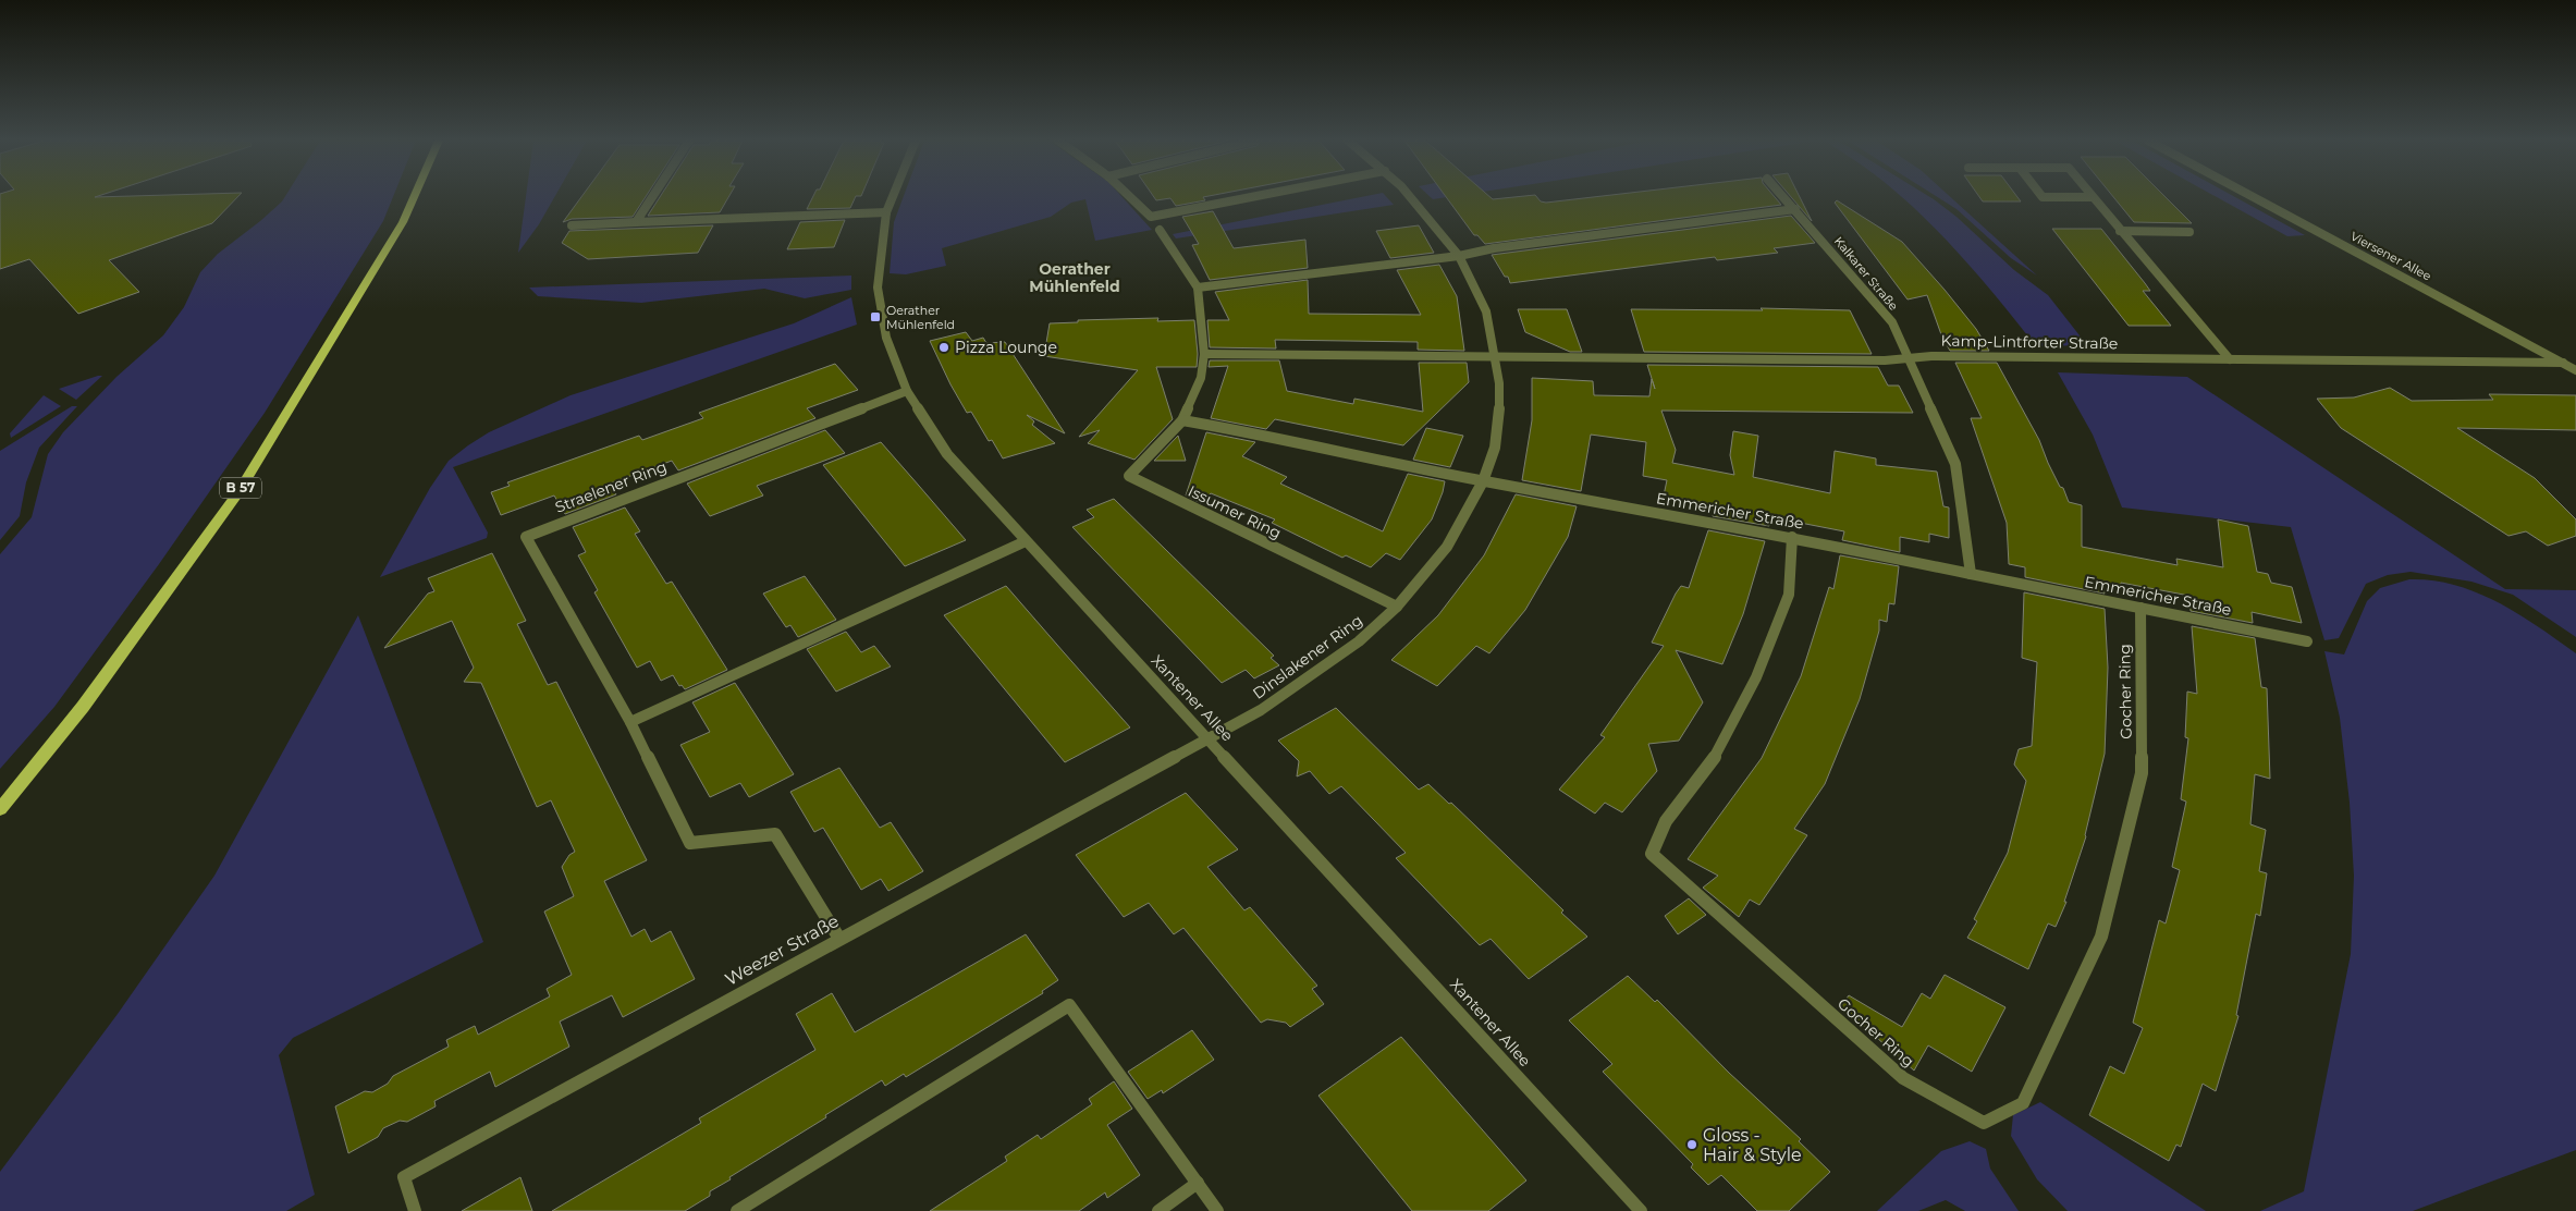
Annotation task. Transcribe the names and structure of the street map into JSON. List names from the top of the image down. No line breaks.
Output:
{"streets":{"main road":["B 57"],"street":["Viersener Allee","Kalkarer Straße","Kamp-Lintforter Straße","Straelener Ring","Emmericher Straße","Issumer Ring","Dinslakener Ring","Gocher Ring","Xantener Allee","Weezer Straße"]},"crossings":[["Viersener Allee","Kamp-Lintforter Straße"],["Kalkarer Straße","Kamp-Lintforter Straße"],["Kamp-Lintforter Straße","Dinslakener Ring"],["Straelener Ring","Xantener Allee"],["Straelener Ring","Weezer Straße"],["Emmericher Straße","Dinslakener Ring"],["Emmericher Straße","Gocher Ring"],["Issumer Ring","Dinslakener Ring"],["Dinslakener Ring","Xantener Allee"],["Dinslakener Ring","Weezer Straße"],["Xantener Allee","Weezer Straße"]],"districts":["Oerather Mühlenfeld"],"places":{"transit":["Oerather Mühlenfeld"],"other":["Pizza Lounge","Gloss - Hair & Style"]}}
